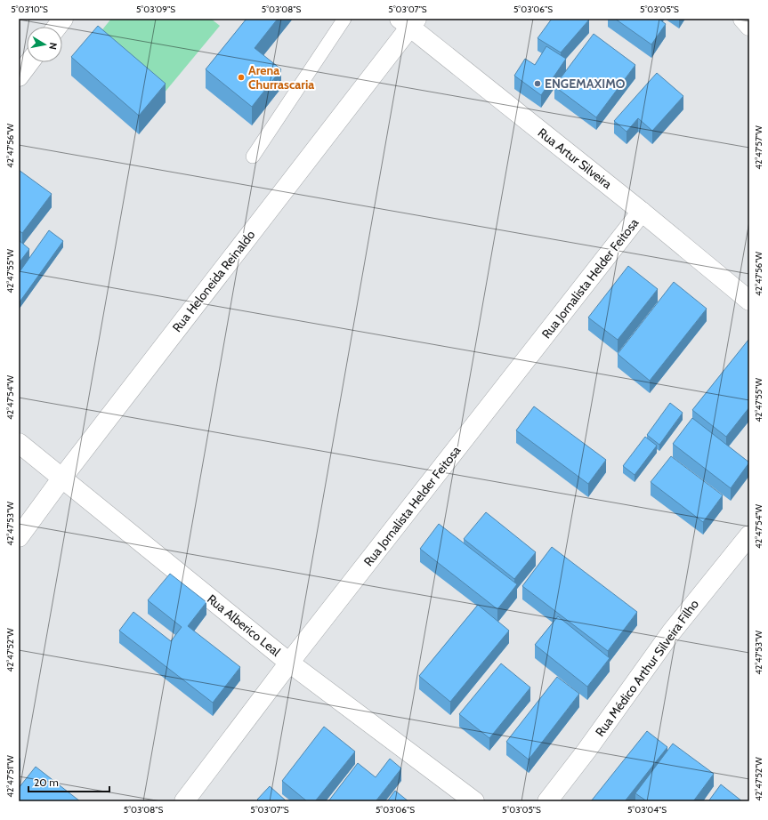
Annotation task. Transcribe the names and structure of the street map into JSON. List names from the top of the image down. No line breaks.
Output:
{"streets":{"street":["Rua Artur Silveira","Rua Jornalista Helder Feitosa","Rua Heloneida Reinaldo","Rua Alberico Leal","Rua Médico Arthur Silveira Filho"]},"crossings":[["Rua Artur Silveira","Rua Jornalista Helder Feitosa"],["Rua Artur Silveira","Rua Heloneida Reinaldo"],["Rua Jornalista Helder Feitosa","Rua Alberico Leal"],["Rua Heloneida Reinaldo","Rua Alberico Leal"]],"places":["Arena Churrascaria","ENGEMAXIMO"],"scale_bar":"20 m","north":"right","coordinates":["5°03'10\"S","5°03'09\"S","5°03'08\"S","5°03'07\"S","5°03'06\"S","5°03'05\"S","42°47'56\"W","42°47'57\"W","42°47'55\"W","42°47'54\"W","42°47'53\"W","42°47'52\"W","42°47'51\"W","5°03'04\"S"]}
